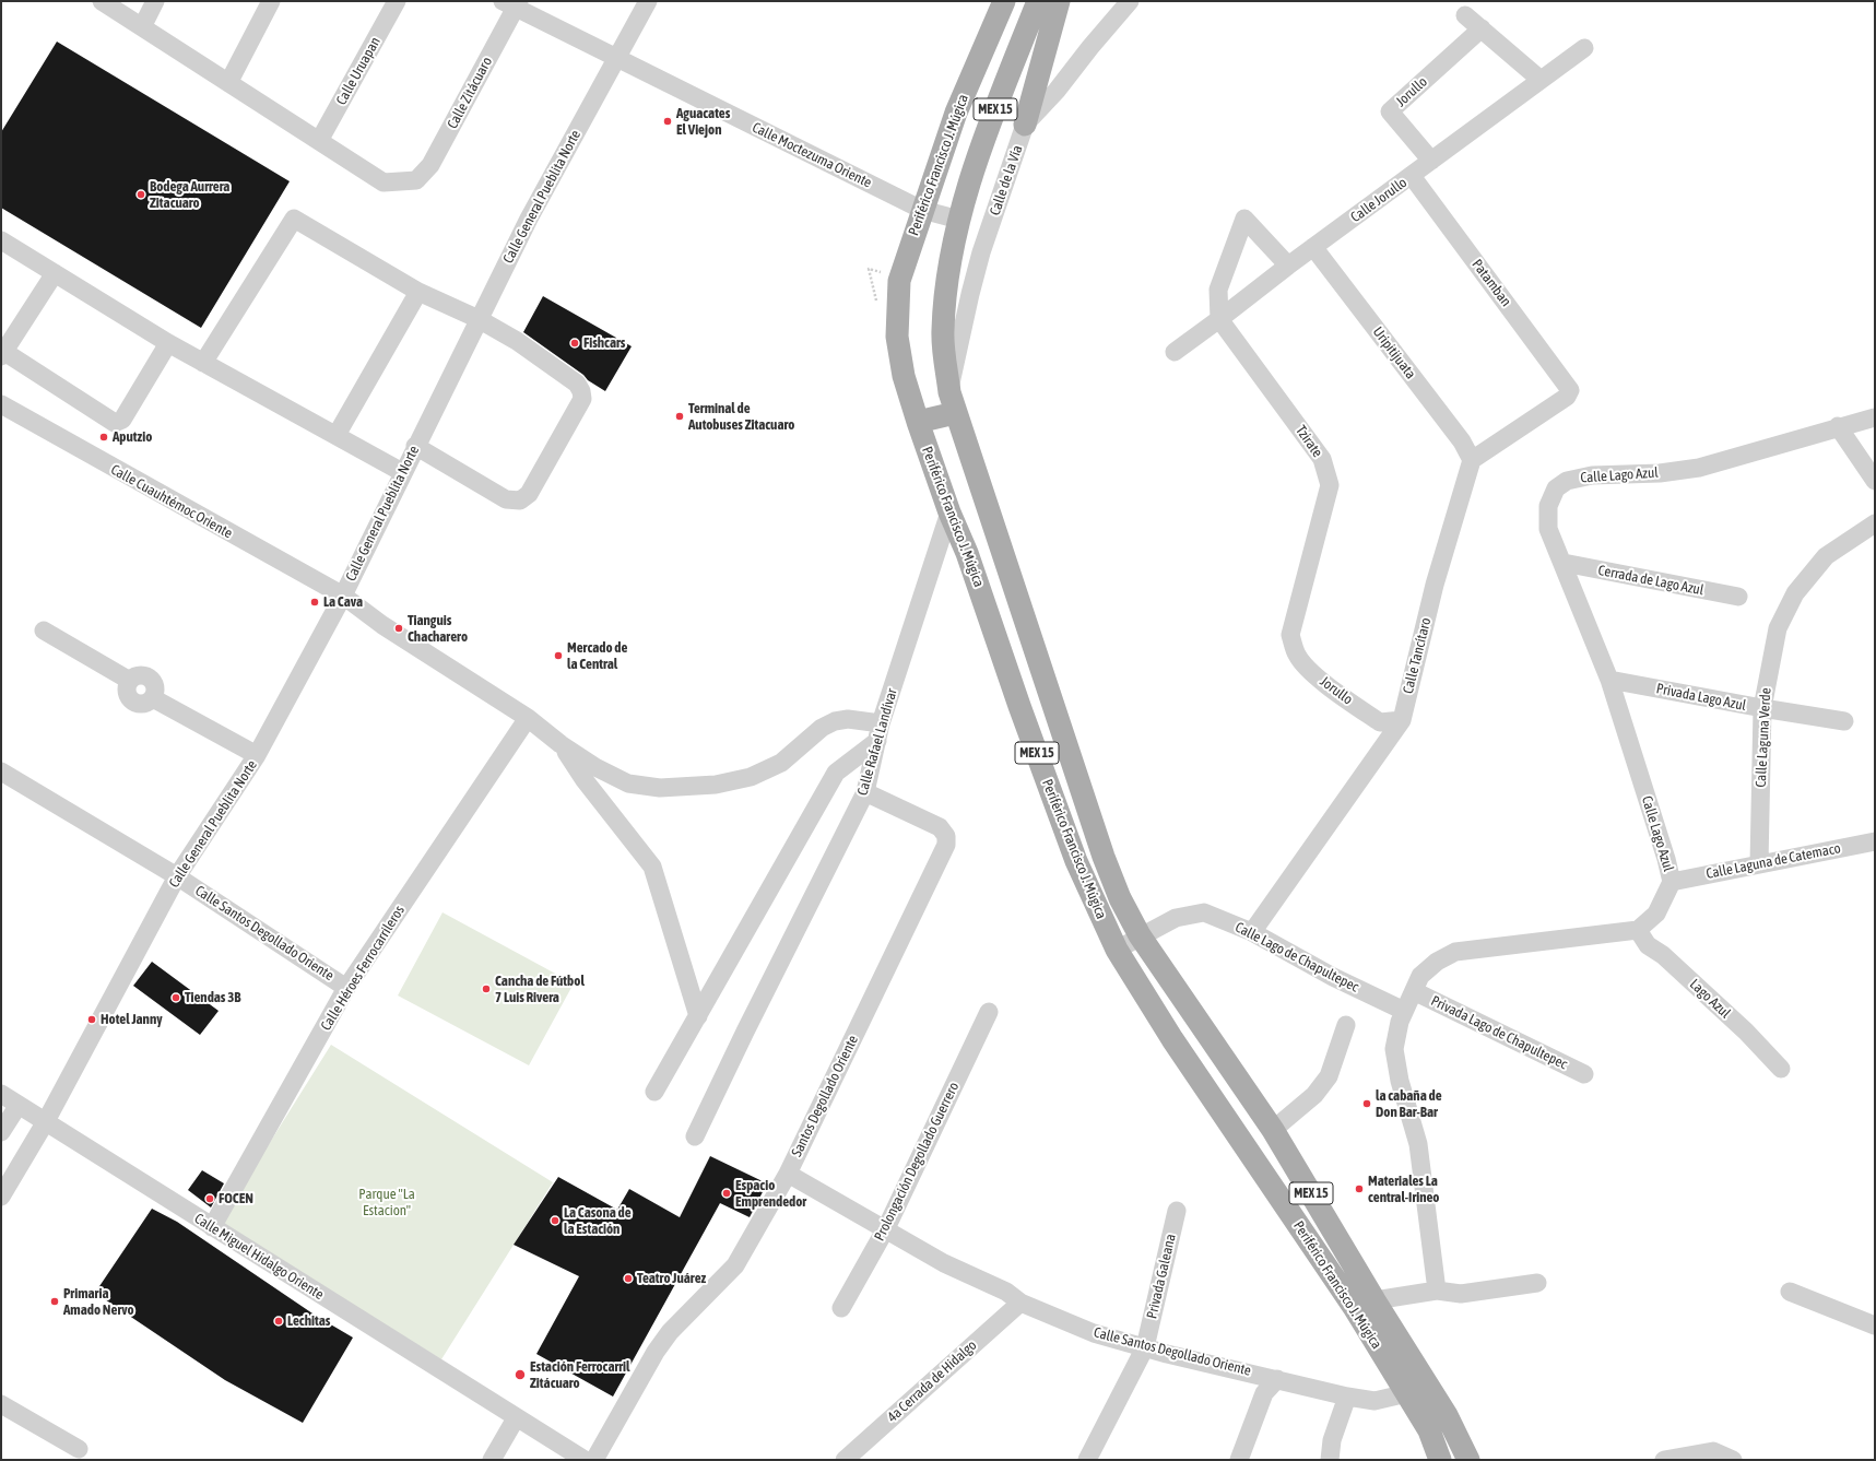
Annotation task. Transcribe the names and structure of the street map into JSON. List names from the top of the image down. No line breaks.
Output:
{"streets":{"main road":["MEX 15","Periférico Francisco J. Múgica"],"street":["Calle Uruapan","Jorullo","Calle Zitácuaro","Calle Moctezuma Oriente","Calle de la Vía","Calle General Pueblita Norte","Calle Jorullo","Patamban","Uripitijuata","Tzirate","Calle Lago Azul","Calle Cuauhtémoc Oriente","Cerrada de Lago Azul","Calle Tancítaro","Privada Lago Azul","Calle Laguna Verde","Calle Rafael Landívar","Calle Laguna de Catemaco","Calle Santos Degollado Oriente","Calle Lago de Chapultepec","Calle Héroes Ferrocarrileros","Lago Azul","Privada Lago de Chapultepec","Santos Degollado Oriente","Prolongación Degollado Guerrero","Calle Miguel Hidalgo Oriente","Privada Galeana","4a Cerrada de Hidalgo"]},"crossings":[["Calle Uruapan","Calle Zitácuaro"],["Jorullo","Calle Jorullo"],["Jorullo","Tzirate"],["Jorullo","Calle Tancítaro"],["Calle Zitácuaro","Calle Moctezuma Oriente"],["Calle Moctezuma Oriente","Periférico Francisco J. Múgica"],["Calle Moctezuma Oriente","Calle General Pueblita Norte"],["Periférico Francisco J. Múgica","Calle de la Vía"],["Periférico Francisco J. Múgica","Calle Rafael Landívar"],["Periférico Francisco J. Múgica","Calle Santos Degollado Oriente"],["Periférico Francisco J. Múgica","Calle Lago de Chapultepec"],["Calle General Pueblita Norte","Calle Cuauhtémoc Oriente"],["Calle General Pueblita Norte","Calle Santos Degollado Oriente"],["Calle General Pueblita Norte","Calle Miguel Hidalgo Oriente"],["Calle Jorullo","Patamban"],["Calle Jorullo","Uripitijuata"],["Calle Jorullo","Tzirate"],["Patamban","Uripitijuata"],["Patamban","Calle Tancítaro"],["Uripitijuata","Calle Tancítaro"],["Calle Lago Azul","Cerrada de Lago Azul"],["Calle Lago Azul","Privada Lago Azul"],["Calle Lago Azul","Calle Laguna de Catemaco"],["Calle Lago Azul","Lago Azul"],["Calle Cuauhtémoc Oriente","Calle Héroes Ferrocarrileros"],["Calle Tancítaro","Calle Lago de Chapultepec"],["Privada Lago Azul","Calle Laguna Verde"],["Calle Laguna Verde","Calle Laguna de Catemaco"],["Calle Rafael Landívar","Santos Degollado Oriente"],["Calle Santos Degollado Oriente","Calle Héroes Ferrocarrileros"],["Calle Santos Degollado Oriente","Santos Degollado Oriente"],["Calle Santos Degollado Oriente","Prolongación Degollado Guerrero"],["Calle Santos Degollado Oriente","Privada Galeana"],["Calle Santos Degollado Oriente","4a Cerrada de Hidalgo"],["Calle Héroes Ferrocarrileros","Calle Miguel Hidalgo Oriente"]],"parks":["Parque \"La Estacion\""],"places":["Aguacates El Viejon","Bodega Aurrera Zitacuaro","Fishcars","Terminal de Autobuses Zitacuaro","Aputzio","La Cava","Tianguis Chacharero","Mercado de la Central","Cancha de Fútbol 7 Luis Rivera","Tiendas 3B","Hotel Janny","la cabaña de Don Bar-Bar","Materiales La central-Irineo","Espacio Emprendedor","FOCEN","La Casona de la Estación","Teatro Juárez","Primaria Amado Nervo","Lechitas","Estación Ferrocarril Zitácuaro"]}
